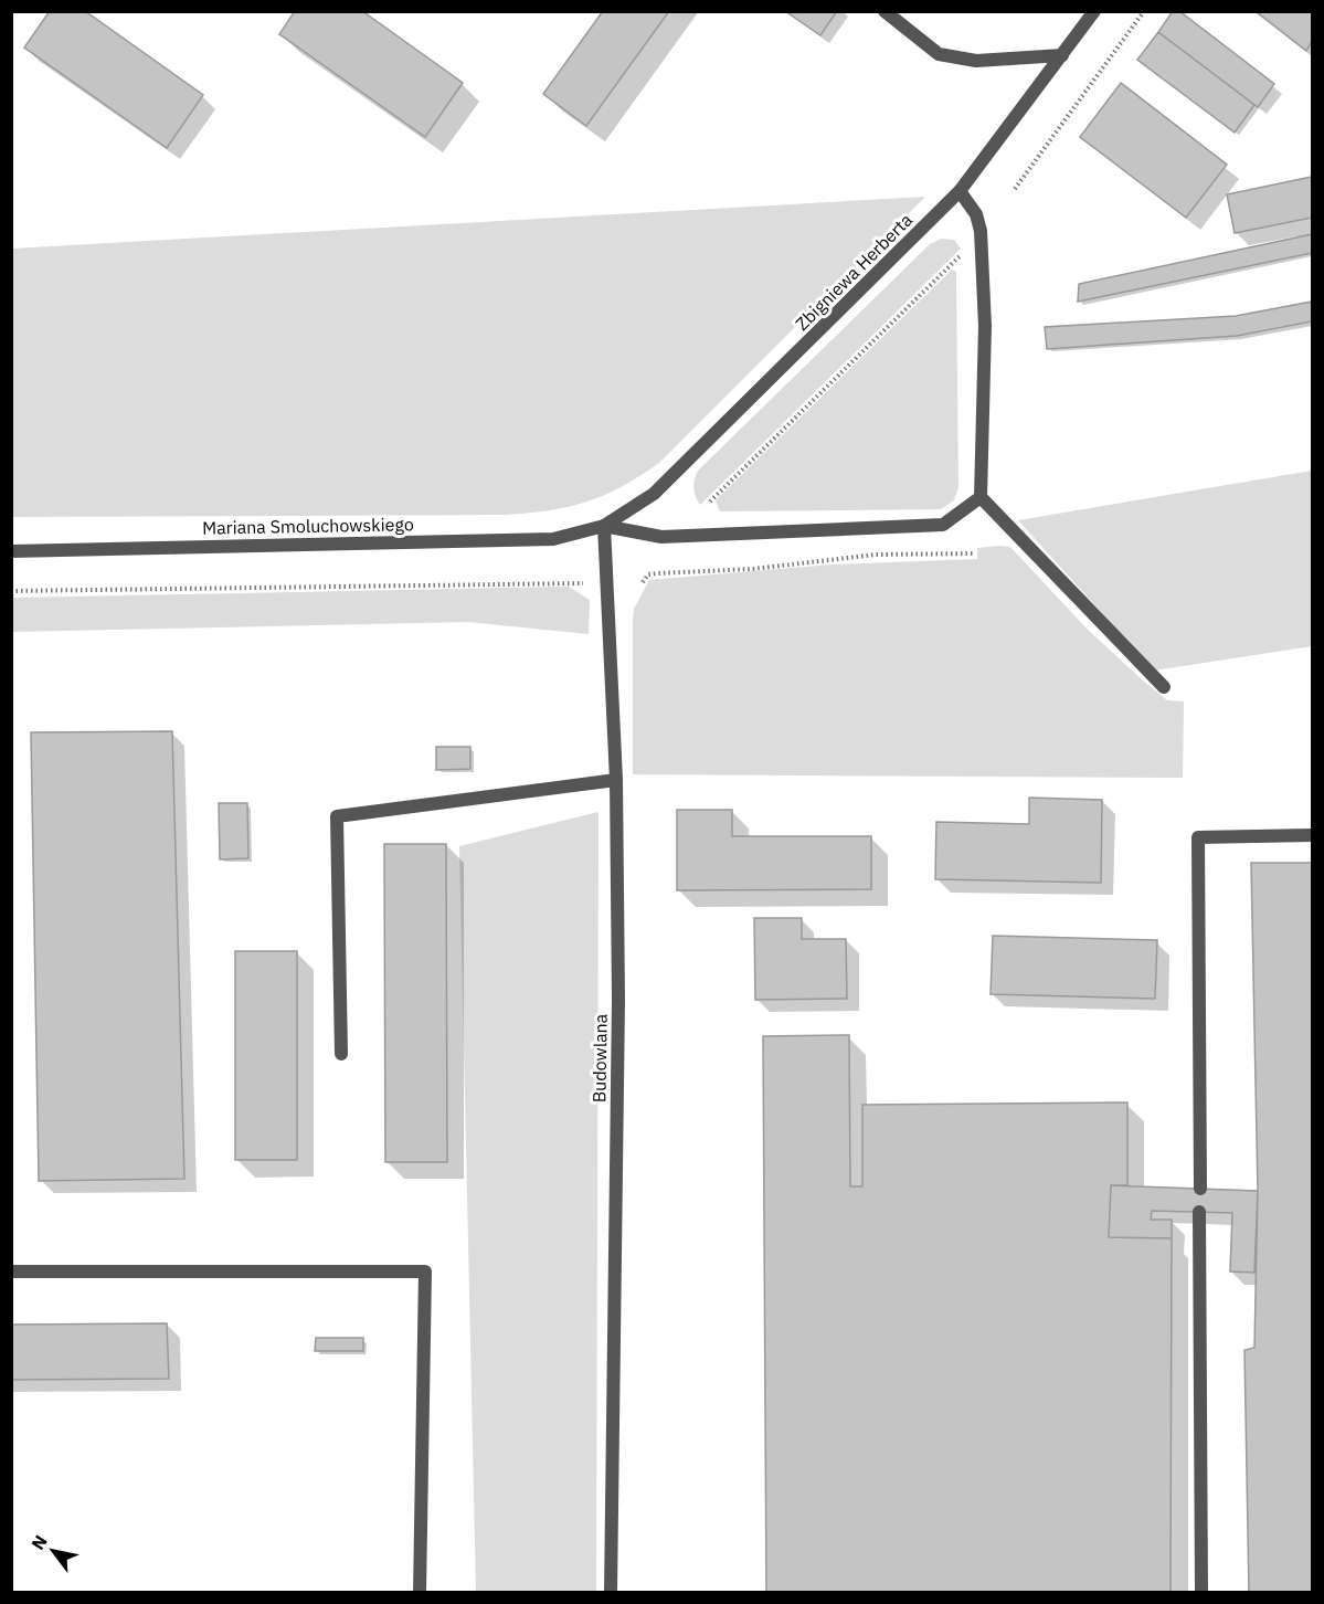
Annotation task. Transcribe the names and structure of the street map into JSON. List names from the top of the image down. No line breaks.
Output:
{"streets":{"street":["Zbigniewa Herberta","Mariana Smoluchowskiego","Budowlana"]},"crossings":[["Zbigniewa Herberta","Mariana Smoluchowskiego"],["Zbigniewa Herberta","Budowlana"],["Mariana Smoluchowskiego","Budowlana"]],"north":"top left"}
